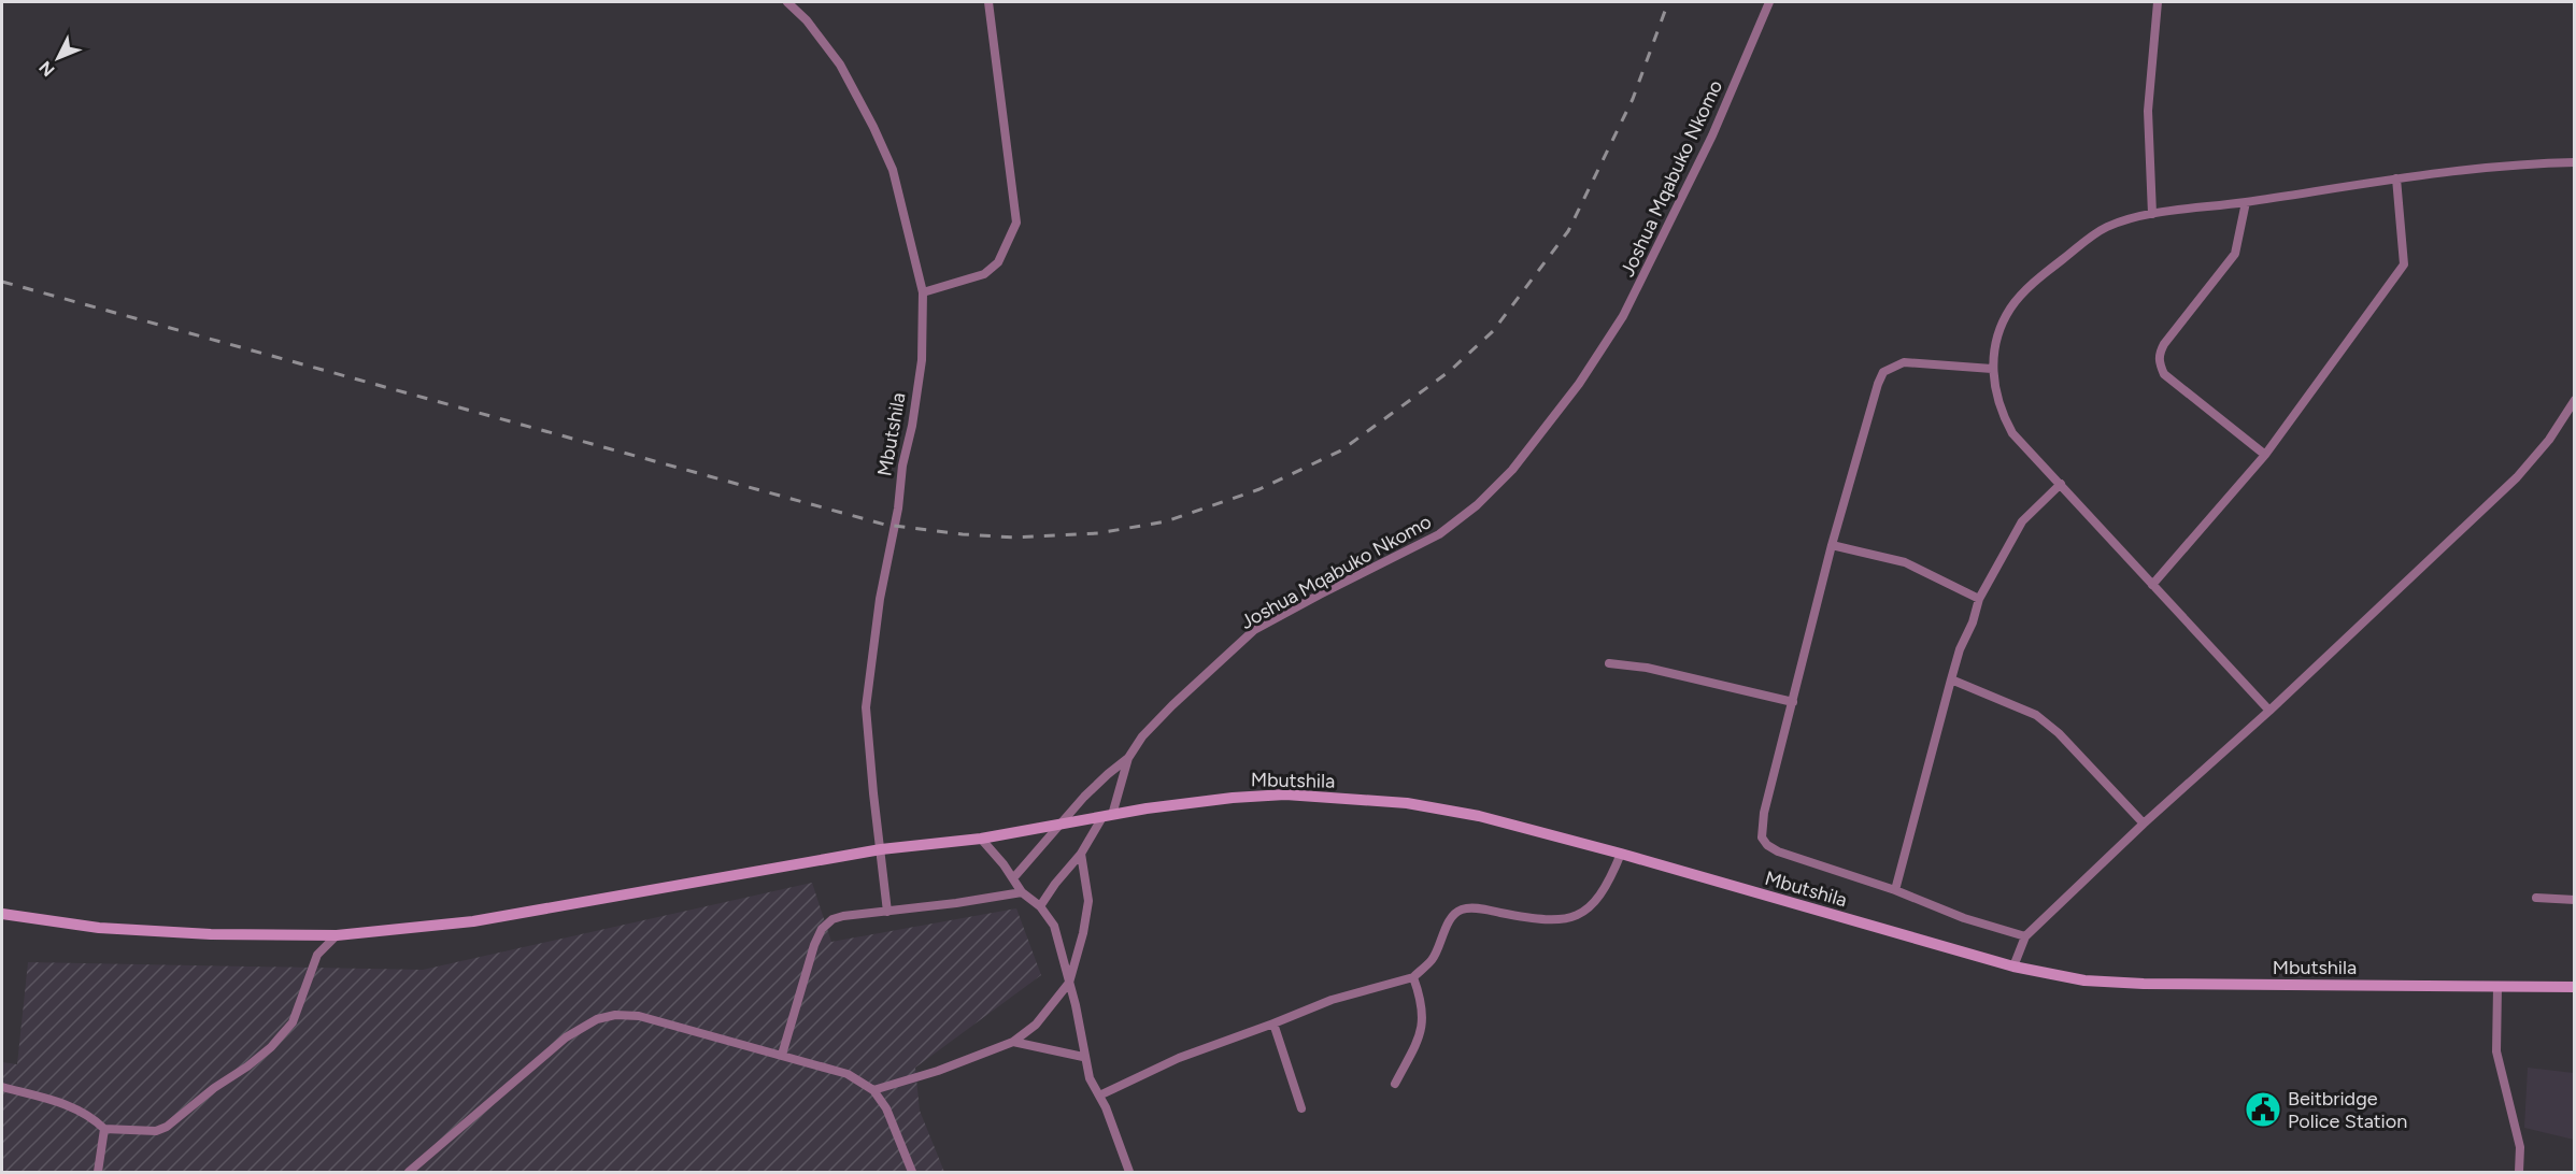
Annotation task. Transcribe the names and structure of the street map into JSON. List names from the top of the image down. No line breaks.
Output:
{"streets":{"street":["Joshua Mqabuko Nkomo","Mbutshila"]},"places":{"public building":["Beitbridge Police Station"]},"north":"bottom left"}
